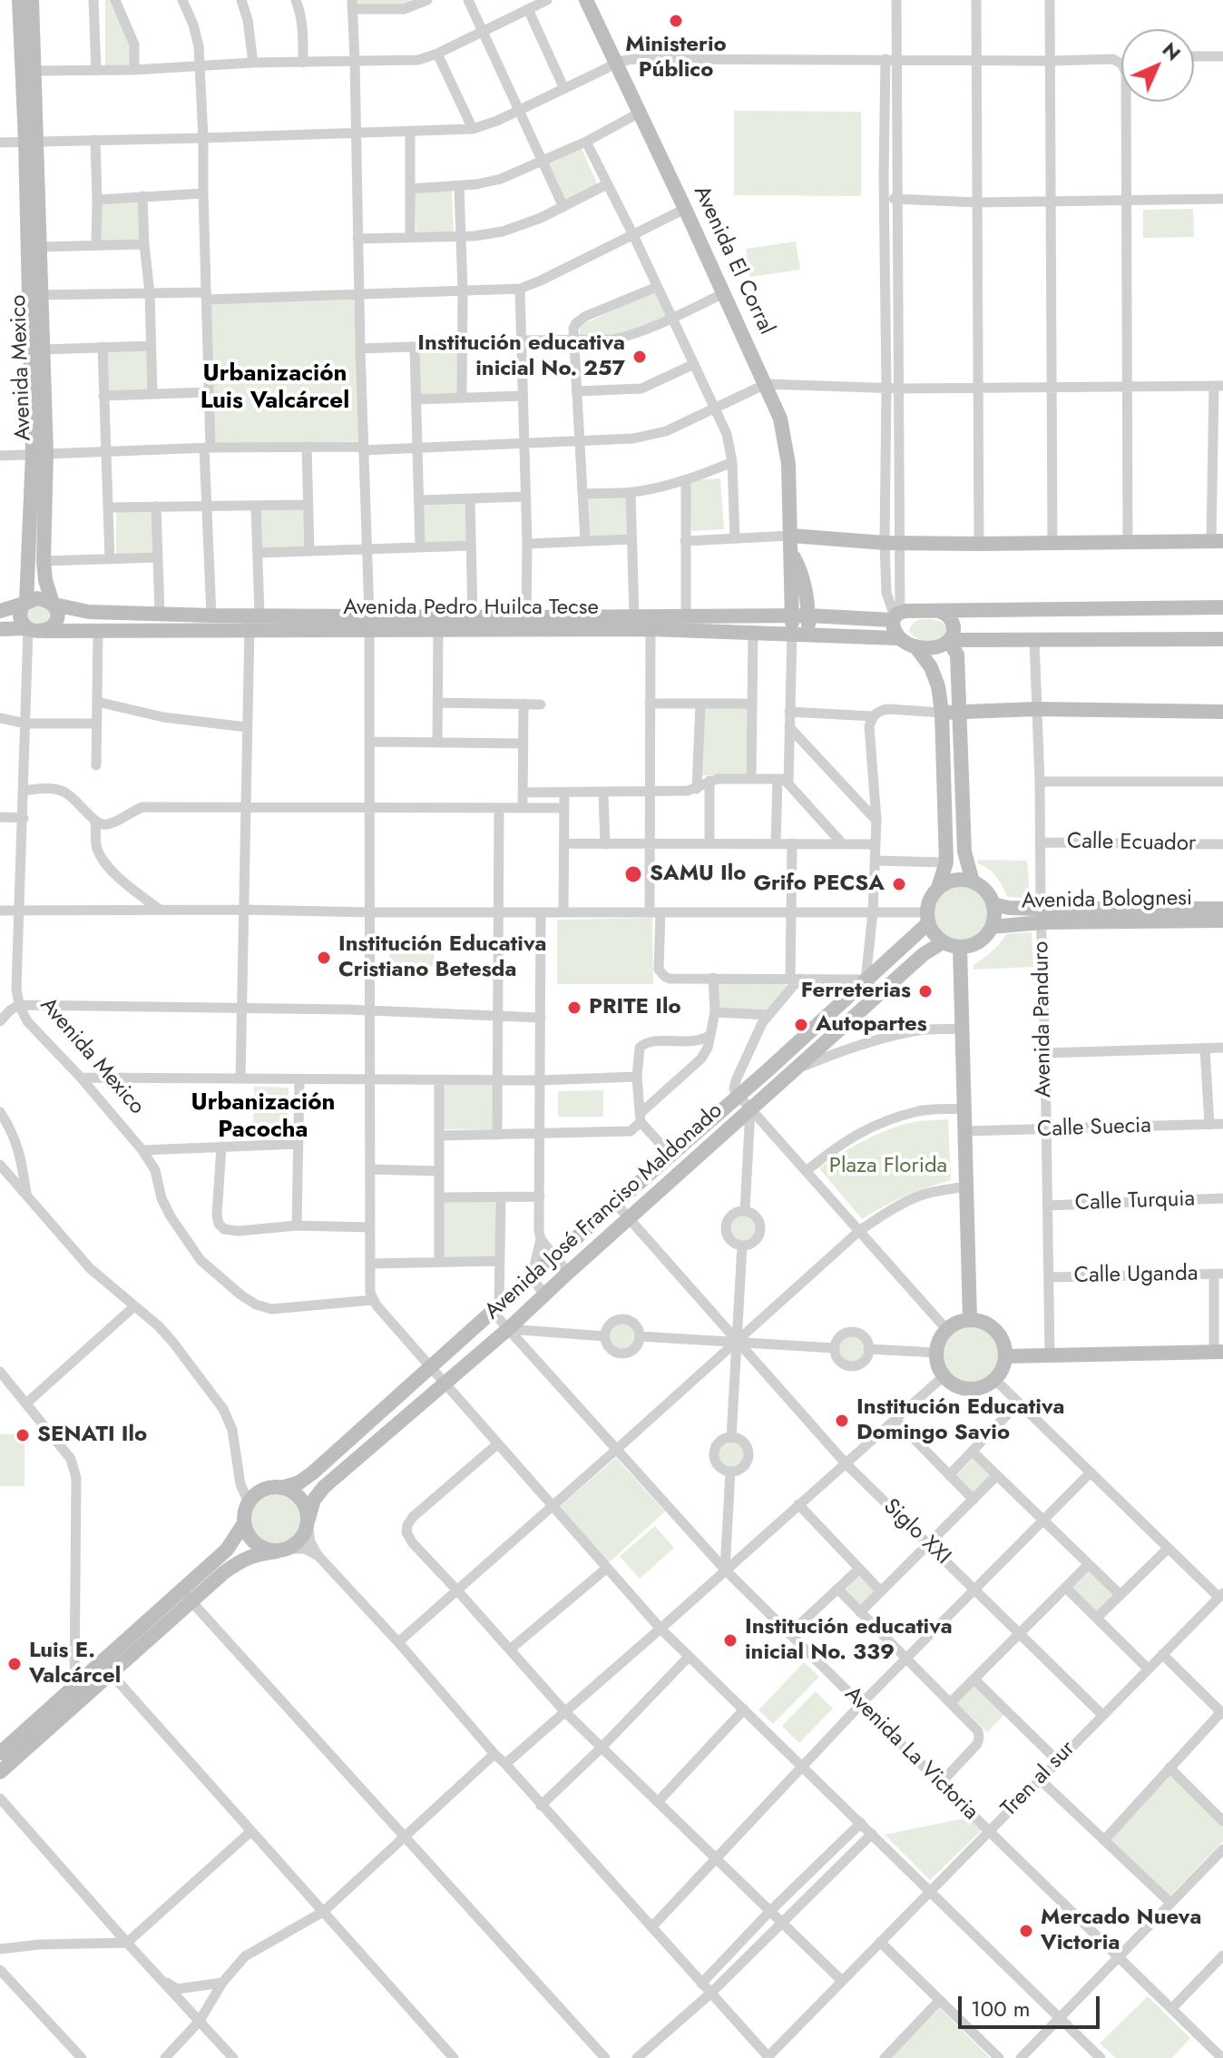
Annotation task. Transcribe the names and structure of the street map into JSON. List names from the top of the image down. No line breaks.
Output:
{"streets":{"street":["Avenida El Corral","Avenida Mexico","Avenida Pedro Huilca Tecse","Calle Ecuador","Avenida Bolognesi","Avenida Panduro","Calle Suecia","Calle Turquia","Avenida José Franciso Maldonado","Calle Uganda","Siglo XXI","Avenida La Victoria","Tren al sur"]},"crossings":[["Avenida El Corral","Avenida Pedro Huilca Tecse"],["Avenida Mexico","Avenida Pedro Huilca Tecse"],["Calle Ecuador","Avenida Panduro"],["Avenida Bolognesi","Avenida Panduro"],["Avenida Bolognesi","Avenida José Franciso Maldonado"],["Avenida Panduro","Calle Suecia"],["Avenida Panduro","Calle Turquia"],["Avenida Panduro","Calle Uganda"],["Avenida José Franciso Maldonado","Siglo XXI"],["Avenida José Franciso Maldonado","Avenida La Victoria"],["Siglo XXI","Tren al sur"],["Avenida La Victoria","Tren al sur"]],"districts":["Urbanización Luis Valcárcel","Urbanización Pacocha"],"parks":["Plaza Florida"],"places":["Ministerio Público","Institución educativa inicial No. 257","SAMU Ilo","Grifo PECSA","Institución Educativa Cristiano Betesda","Ferreterias","PRITE Ilo","Autopartes","Institución Educativa Domingo Savio","SENATI Ilo","Institución educativa inicial No. 339","Luis E. Valcárcel","Mercado Nueva Victoria"],"scale_bar":"100 m","north":"top right"}
